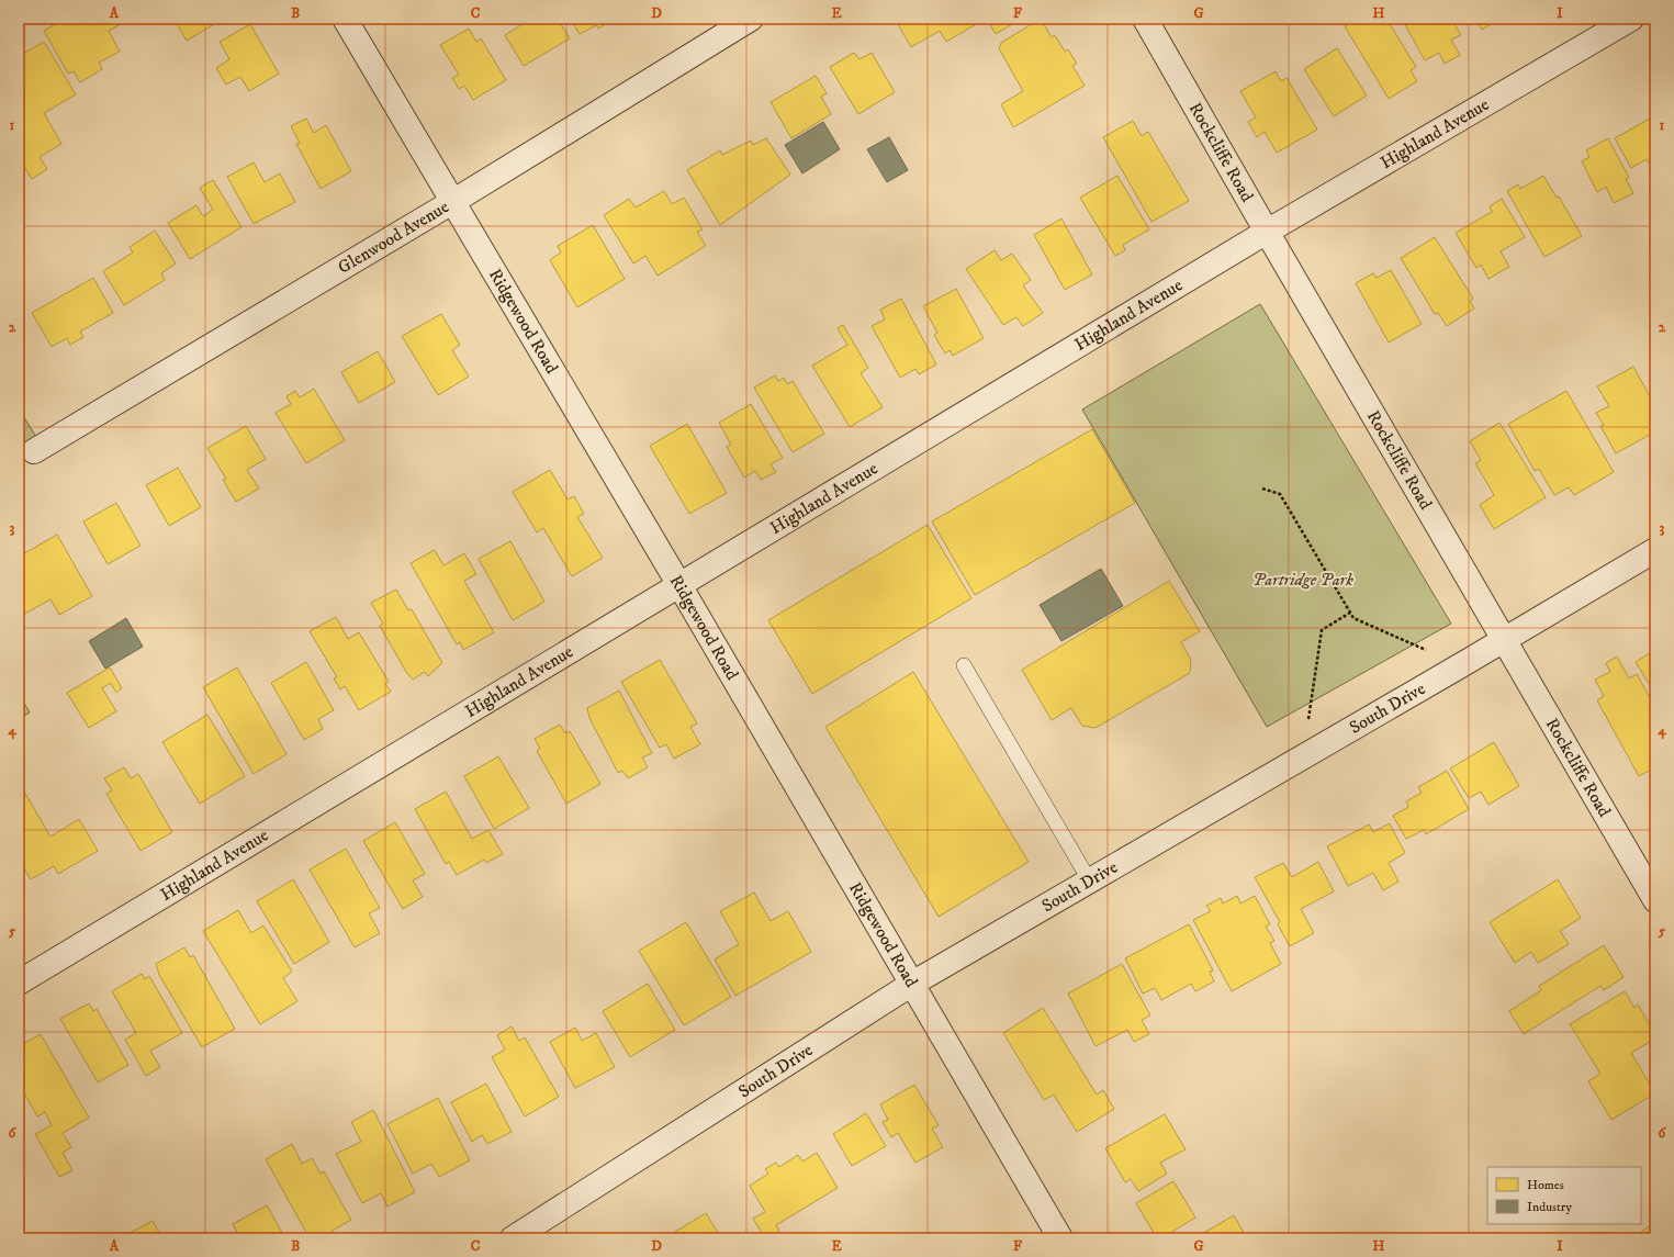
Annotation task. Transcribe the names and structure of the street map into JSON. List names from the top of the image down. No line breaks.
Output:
{"streets":{"street":["Highland Avenue","Rockcliffe Road","Glenwood Avenue","Ridgewood Road","South Drive"]},"crossings":[["Highland Avenue","Rockcliffe Road"],["Highland Avenue","Ridgewood Road"],["Rockcliffe Road","South Drive"],["Glenwood Avenue","Ridgewood Road"],["Ridgewood Road","South Drive"]],"parks":["Partridge Park"],"legend":["Homes","Industry"],"grid":{"columns":["A","B","C","D","E","F","G","H","I"],"rows":["1","2","3","4","5","6"]}}
